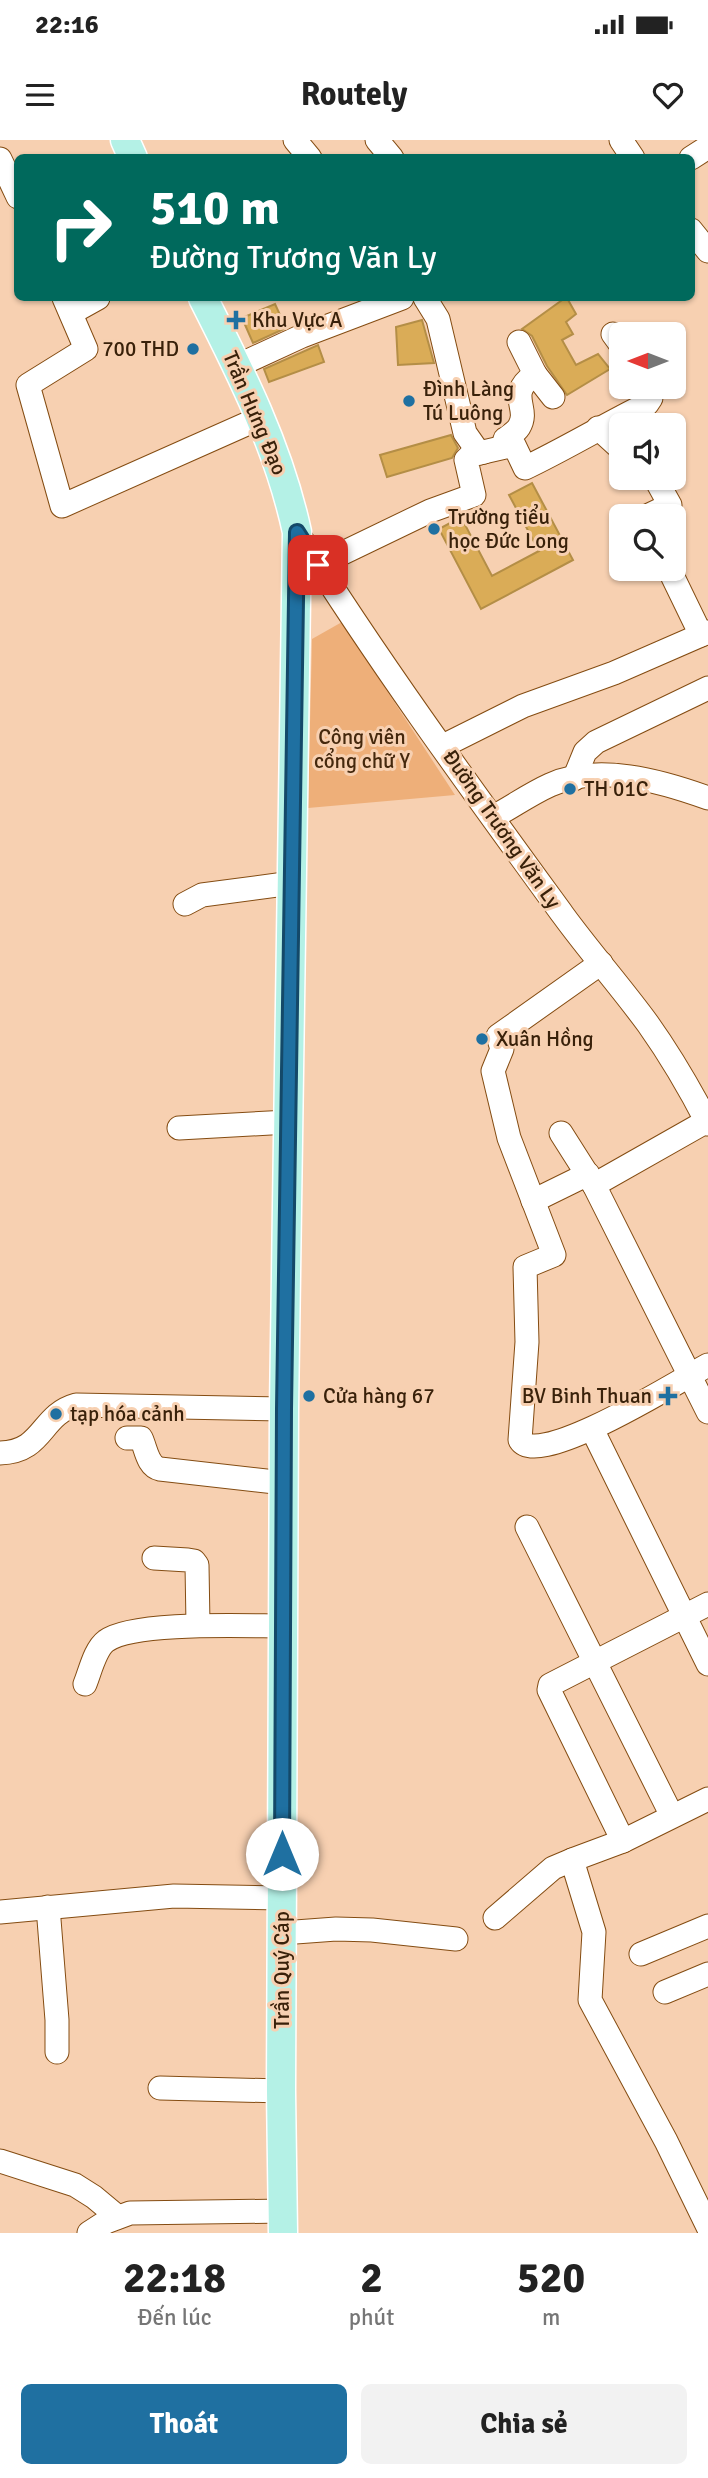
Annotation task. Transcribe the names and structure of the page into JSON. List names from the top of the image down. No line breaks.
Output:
{"streets":{"main road":["Trần Hưng Đạo","Trần Quý Cáp"],"street":["Đường Trương Văn Ly"]},"crossings":[["Trần Hưng Đạo","Đường Trương Văn Ly"],["Trần Hưng Đạo","Trần Quý Cáp"],["Đường Trương Văn Ly","Trần Quý Cáp"]],"parks":["Công viên cổng chữ Y"],"places":{"health":["Khu Vực A","BV Binh Thuan"],"other":["700 THD","Đình Làng Tú Luông","Trường tiểu học Đức Long","TH 01C","Xuân Hồng","Cửa hàng 67","tạp hóa cảnh"]},"north":"left","page":{"status":"22:16","header":"Routely","turn":["510 m","Đường Trương Văn Ly"],"eta":["22:18","Đến lúc","2","phút","520","m"],"buttons":["Thoát","Chia sẻ"]}}
